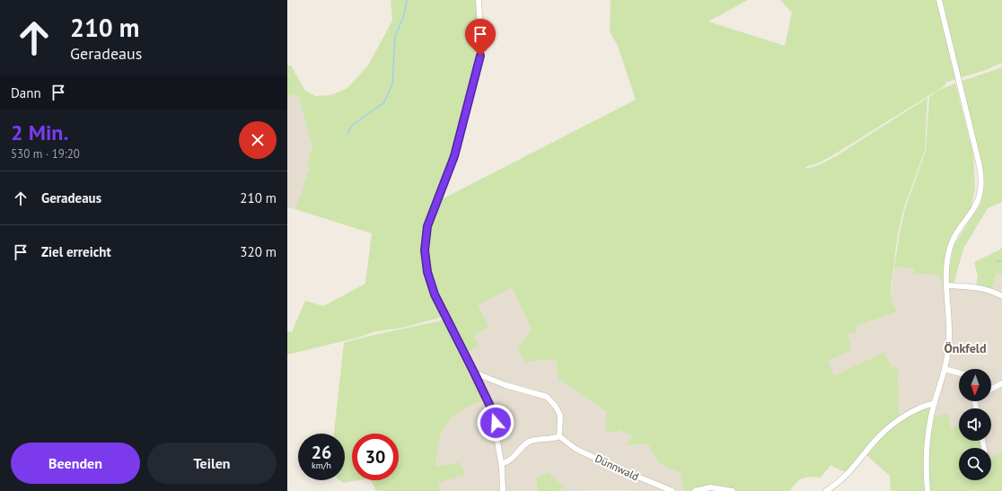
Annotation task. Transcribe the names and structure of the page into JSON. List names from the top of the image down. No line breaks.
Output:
{"streets":{"street":["Dünnwald"]},"districts":["Önkfeld"],"north":"bottom","page":{"turn":["210 m","Geradeaus"],"then":"Dann","heading":["2 Min.","530 m · 19:20"],"list":[{"name":"Geradeaus","value":"210 m"},{"name":"Ziel erreicht","value":"320 m"}],"speed":"26 km/h","limit":"30","buttons":["Beenden","Teilen"]}}
